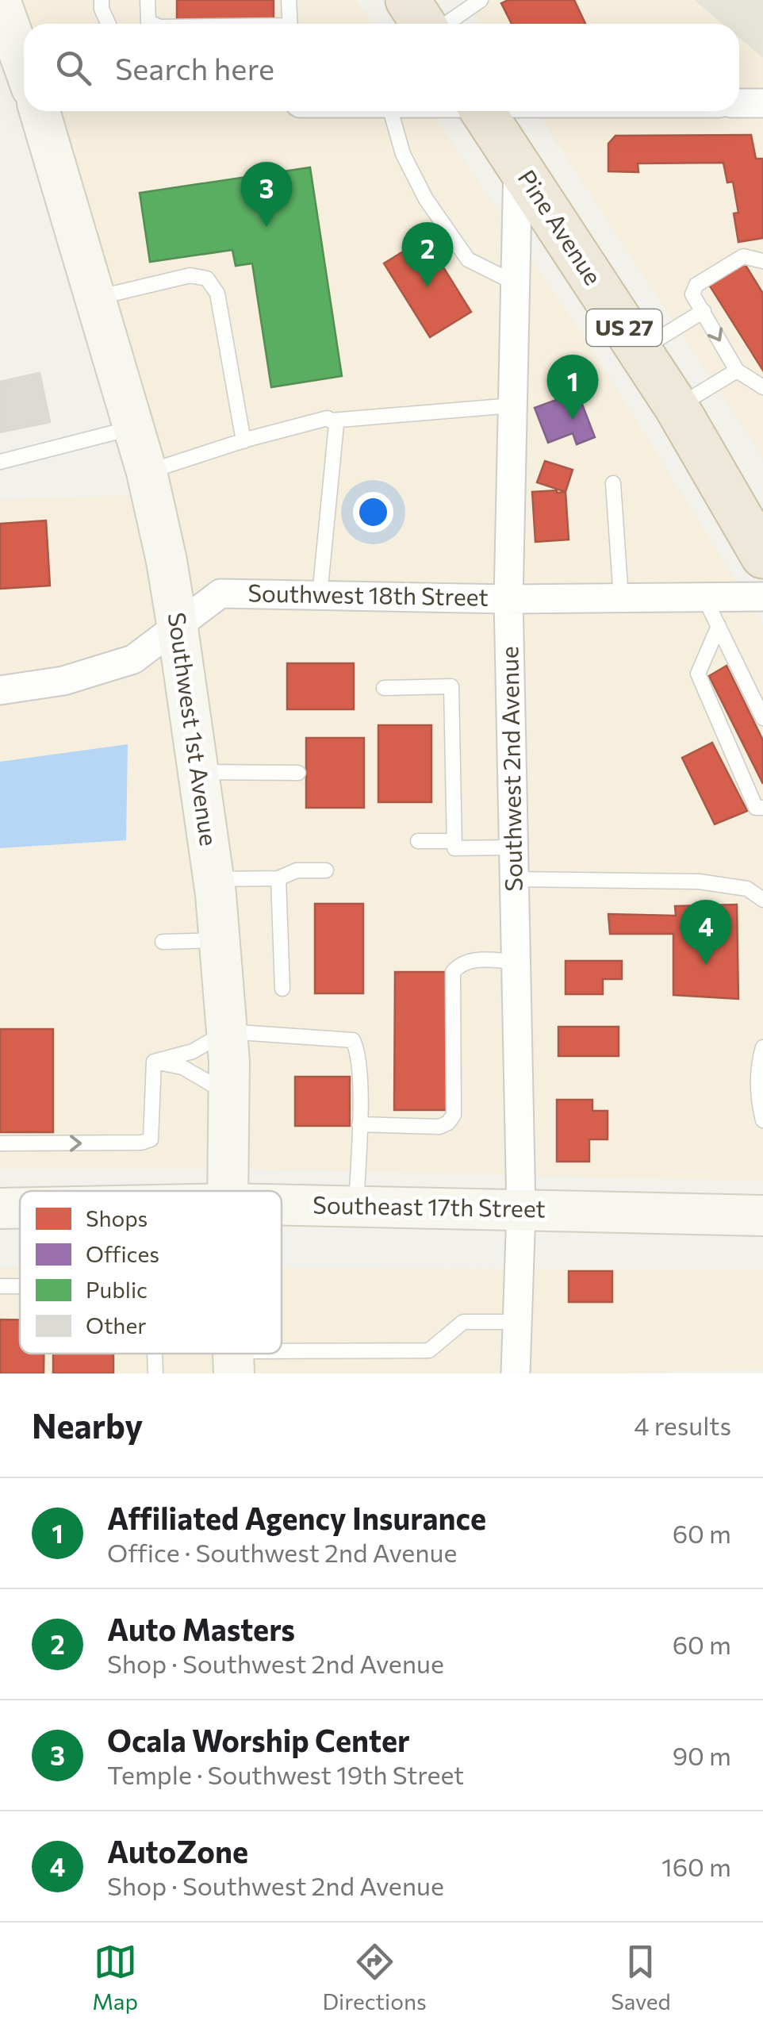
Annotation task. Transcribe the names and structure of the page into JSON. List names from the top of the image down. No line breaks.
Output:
{"streets":{"highway":["Pine Avenue","US 27"],"street":["Southwest 18th Street","Southwest 1st Avenue","Southwest 2nd Avenue","Southeast 17th Street"]},"crossings":[["Pine Avenue","Southwest 2nd Avenue"],["Southwest 18th Street","Southwest 1st Avenue"],["Southwest 18th Street","Southwest 2nd Avenue"],["Southwest 2nd Avenue","Southeast 17th Street"]],"legend":["Shops","Offices","Public","Other"],"page":{"search":"Search here","pins":["3","2","1","4"],"heading":["Nearby","4 results"],"list":[{"mark":"1","name":"Affiliated Agency Insurance","note":"Office · Southwest 2nd Avenue","value":"60 m"},{"mark":"2","name":"Auto Masters","note":"Shop · Southwest 2nd Avenue","value":"60 m"},{"mark":"3","name":"Ocala Worship Center","note":"Temple · Southwest 19th Street","value":"90 m"},{"mark":"4","name":"AutoZone","note":"Shop · Southwest 2nd Avenue","value":"160 m"}],"nav":["Map","Directions","Saved"]}}
